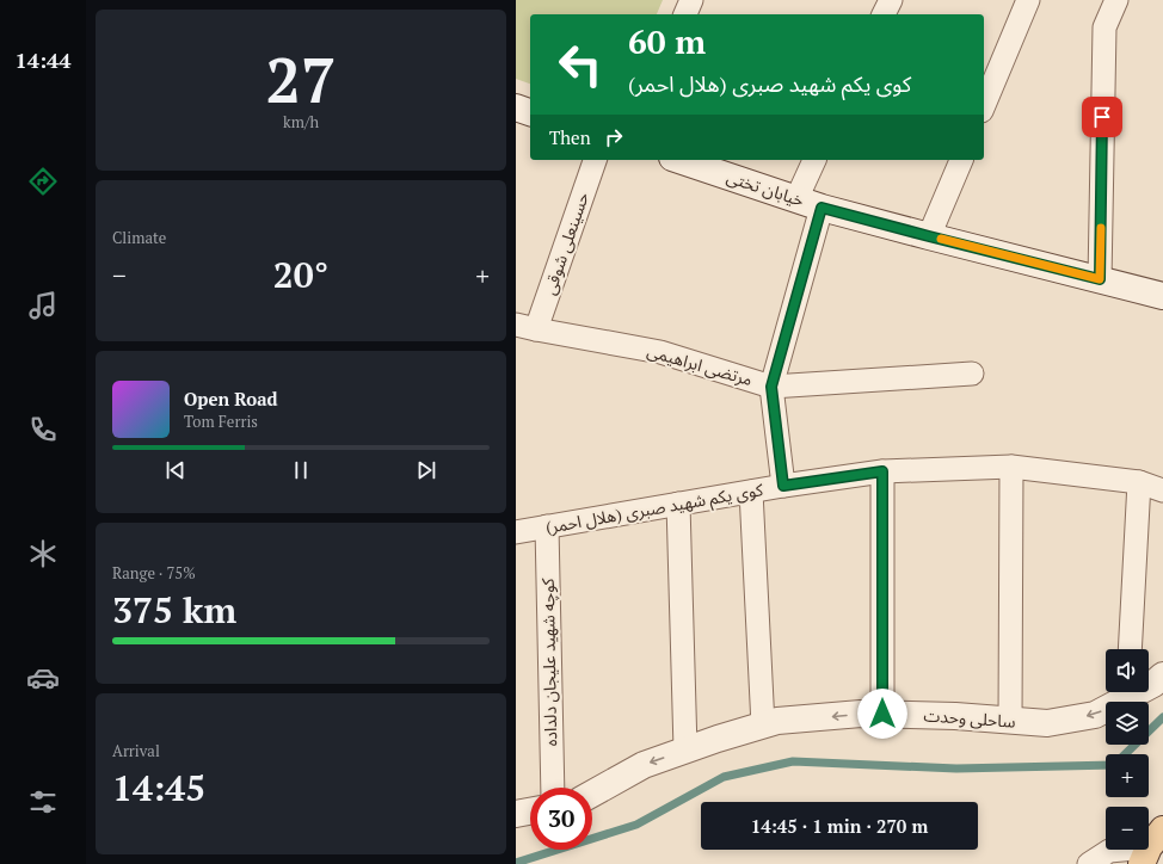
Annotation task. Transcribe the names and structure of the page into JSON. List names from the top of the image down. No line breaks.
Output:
{"streets":{"street":["خیابان تختی","حسینعلی شوقی","مرتضی ابراهیمی","کوی یکم شهید صبری (هلال احمر)","کوچه شهید علیجان دلداده","ساحلی وحدت"]},"crossings":[["حسینعلی شوقی","مرتضی ابراهیمی"],["کوی یکم شهید صبری (هلال احمر)","کوچه شهید علیجان دلداده"]],"one_way":["ساحلی وحدت"],"page":{"tabs":"14:44","tile":[["27","km/h"],"Climate",["Range · 75%","375 km"],["Arrival","14:45"]],"turn":["60 m","کوی یکم شهید صبری (هلال احمر)"],"then":"Then","heat":["−","20°","+"],"song":["Open Road","Tom Ferris"],"map_buttons":["+","−"],"limit":"30","trip":"14:45 · 1 min · 270 m"}}
